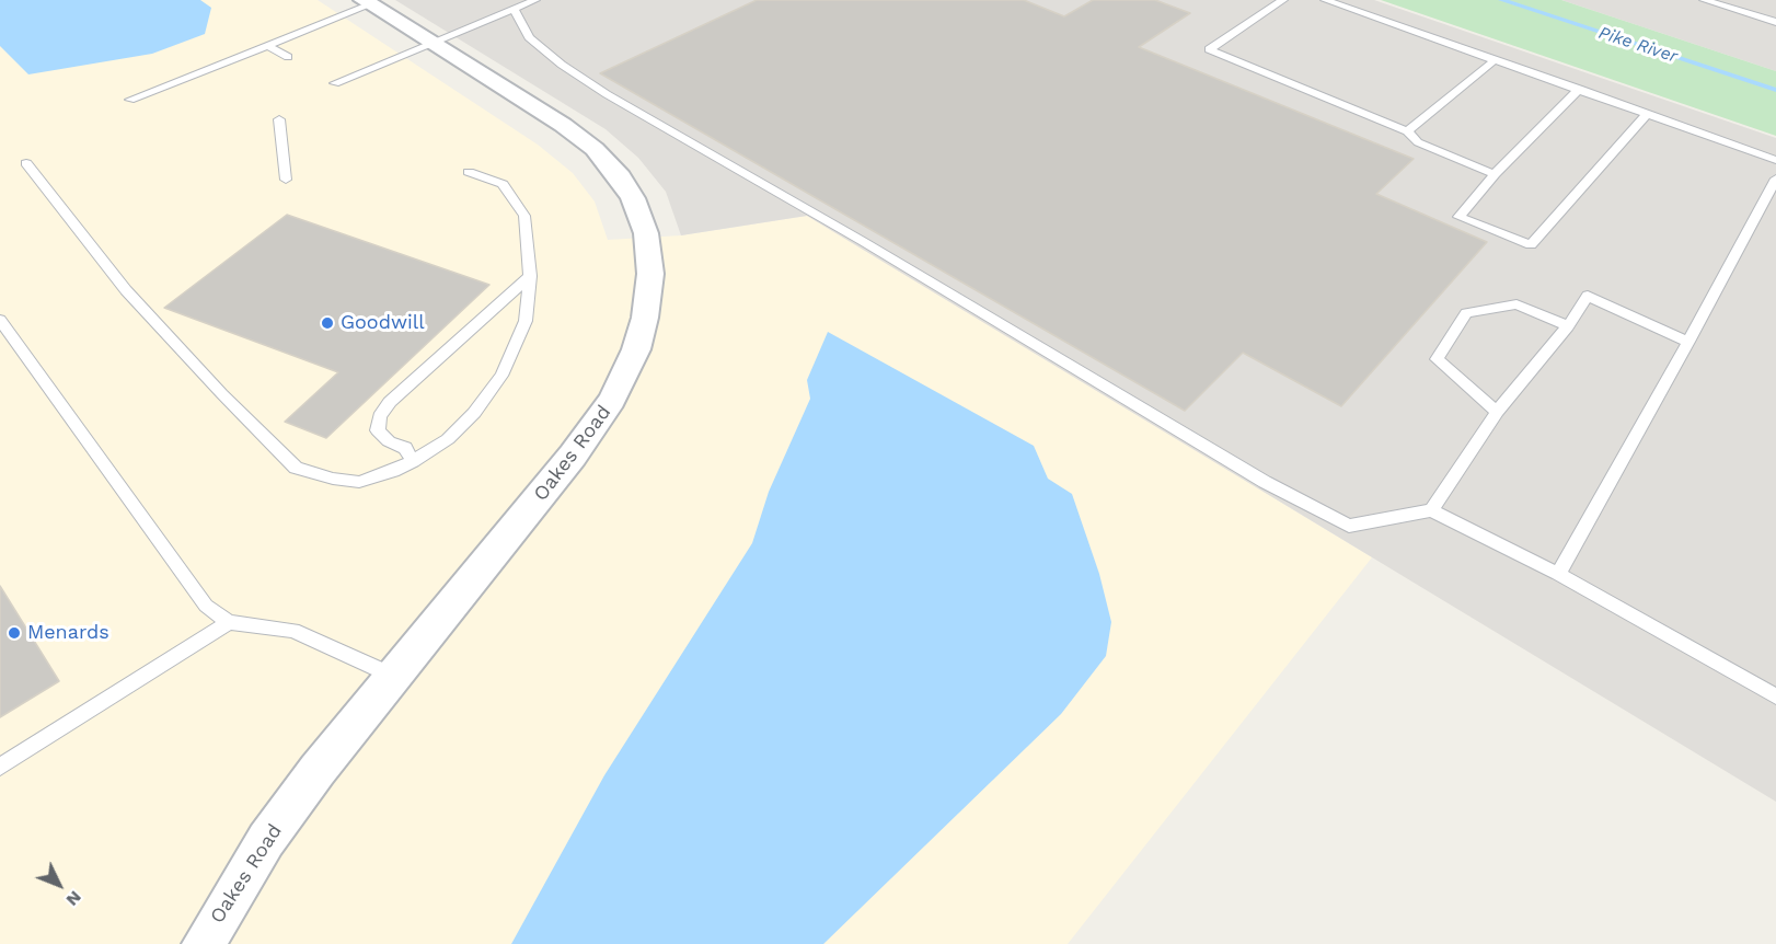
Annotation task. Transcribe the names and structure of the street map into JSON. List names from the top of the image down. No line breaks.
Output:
{"streets":{"street":["Oakes Road"]},"water":["Pike River"],"places":["Goodwill","Menards"],"north":"bottom right"}
